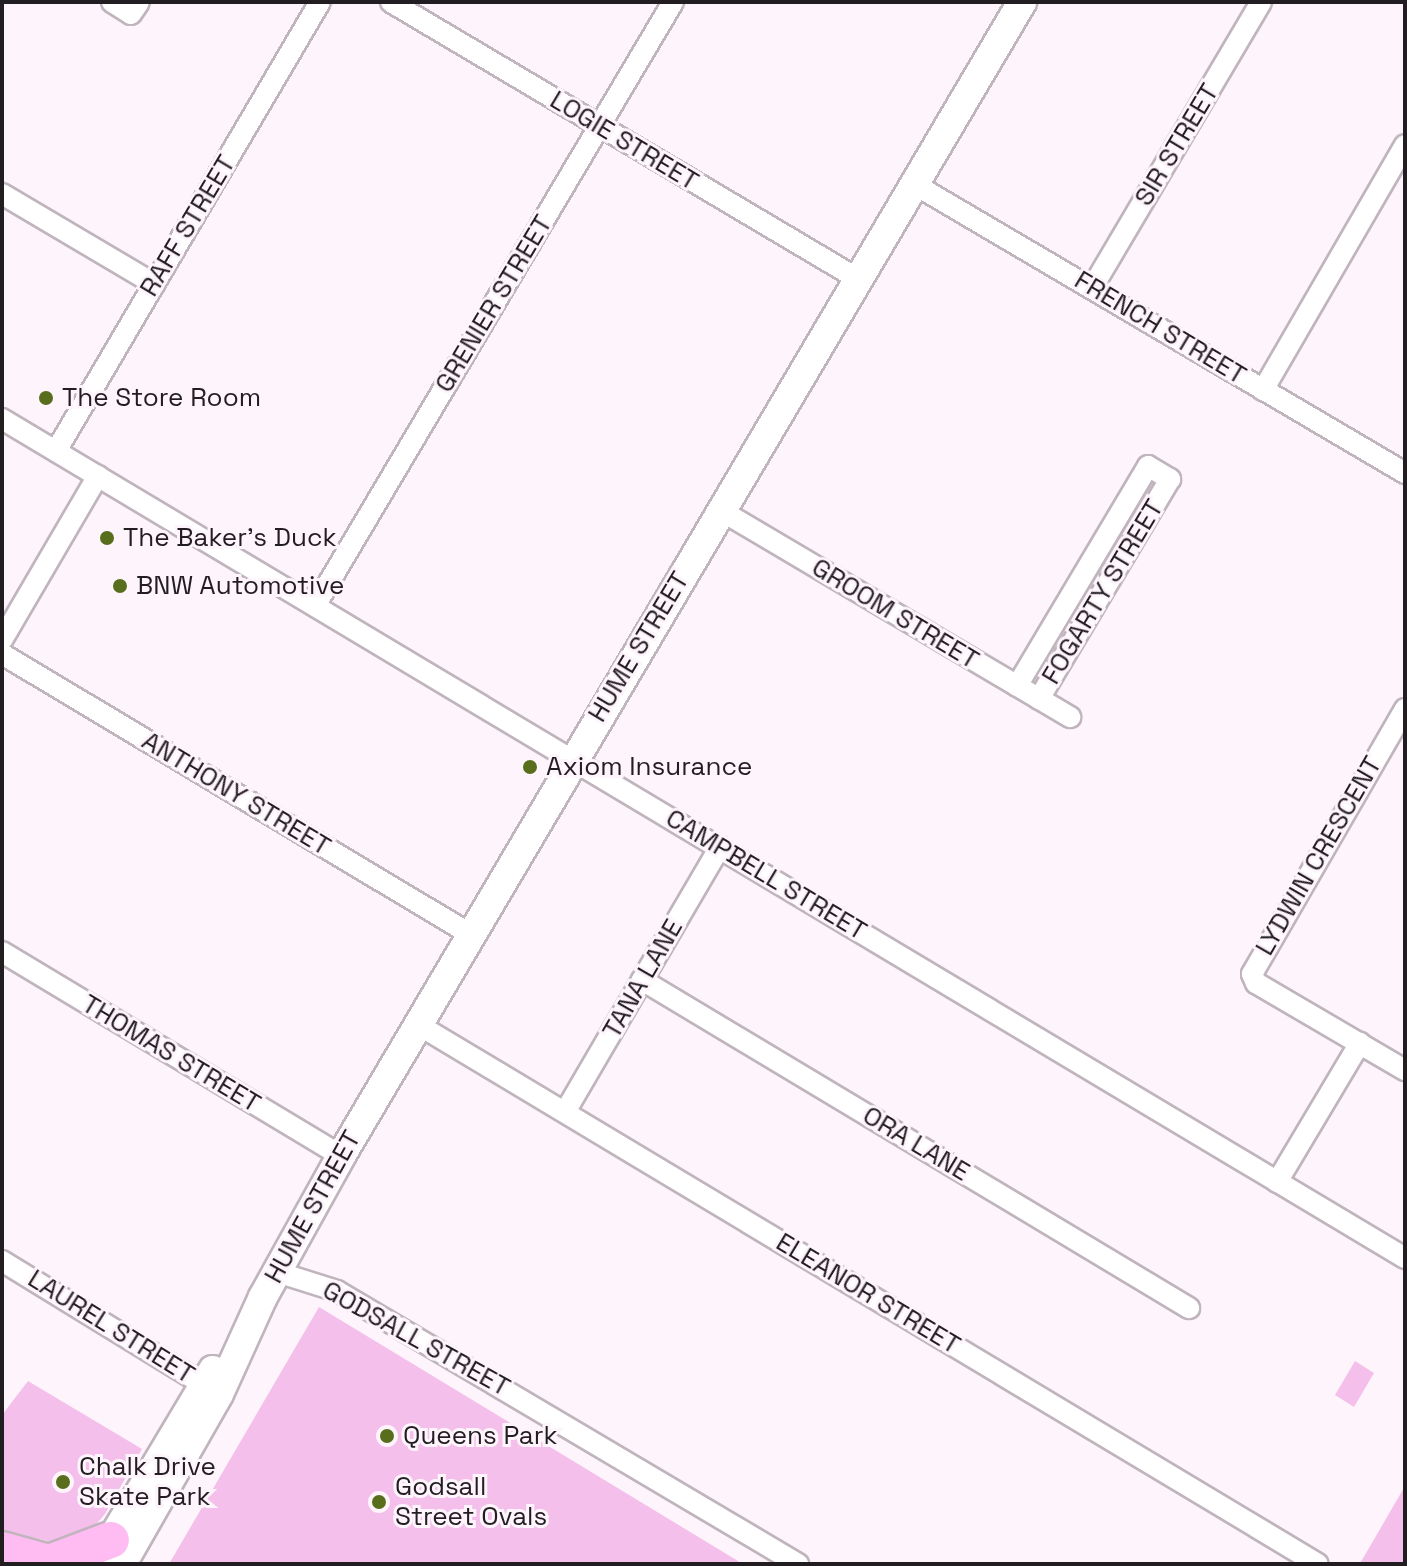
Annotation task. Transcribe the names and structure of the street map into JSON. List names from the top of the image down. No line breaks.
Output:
{"streets":{"street":["LOGIE STREET","SIR STREET","RAFF STREET","GRENIER STREET","FRENCH STREET","FOGARTY STREET","GROOM STREET","HUME STREET","ANTHONY STREET","LYDWIN CRESCENT","CAMPBELL STREET","TANA LANE","THOMAS STREET","ORA LANE","ELEANOR STREET","LAUREL STREET","GODSALL STREET"]},"crossings":[["LOGIE STREET","GRENIER STREET"],["LOGIE STREET","HUME STREET"],["SIR STREET","FRENCH STREET"],["RAFF STREET","CAMPBELL STREET"],["GRENIER STREET","CAMPBELL STREET"],["FRENCH STREET","HUME STREET"],["FOGARTY STREET","GROOM STREET"],["GROOM STREET","HUME STREET"],["HUME STREET","ANTHONY STREET"],["HUME STREET","CAMPBELL STREET"],["HUME STREET","THOMAS STREET"],["HUME STREET","ELEANOR STREET"],["HUME STREET","LAUREL STREET"],["HUME STREET","GODSALL STREET"],["CAMPBELL STREET","TANA LANE"],["TANA LANE","ORA LANE"],["TANA LANE","ELEANOR STREET"]],"places":["The Store Room","The Baker's Duck","BNW Automotive","Axiom Insurance","Queens Park","Chalk Drive Skate Park","Godsall Street Ovals"]}
